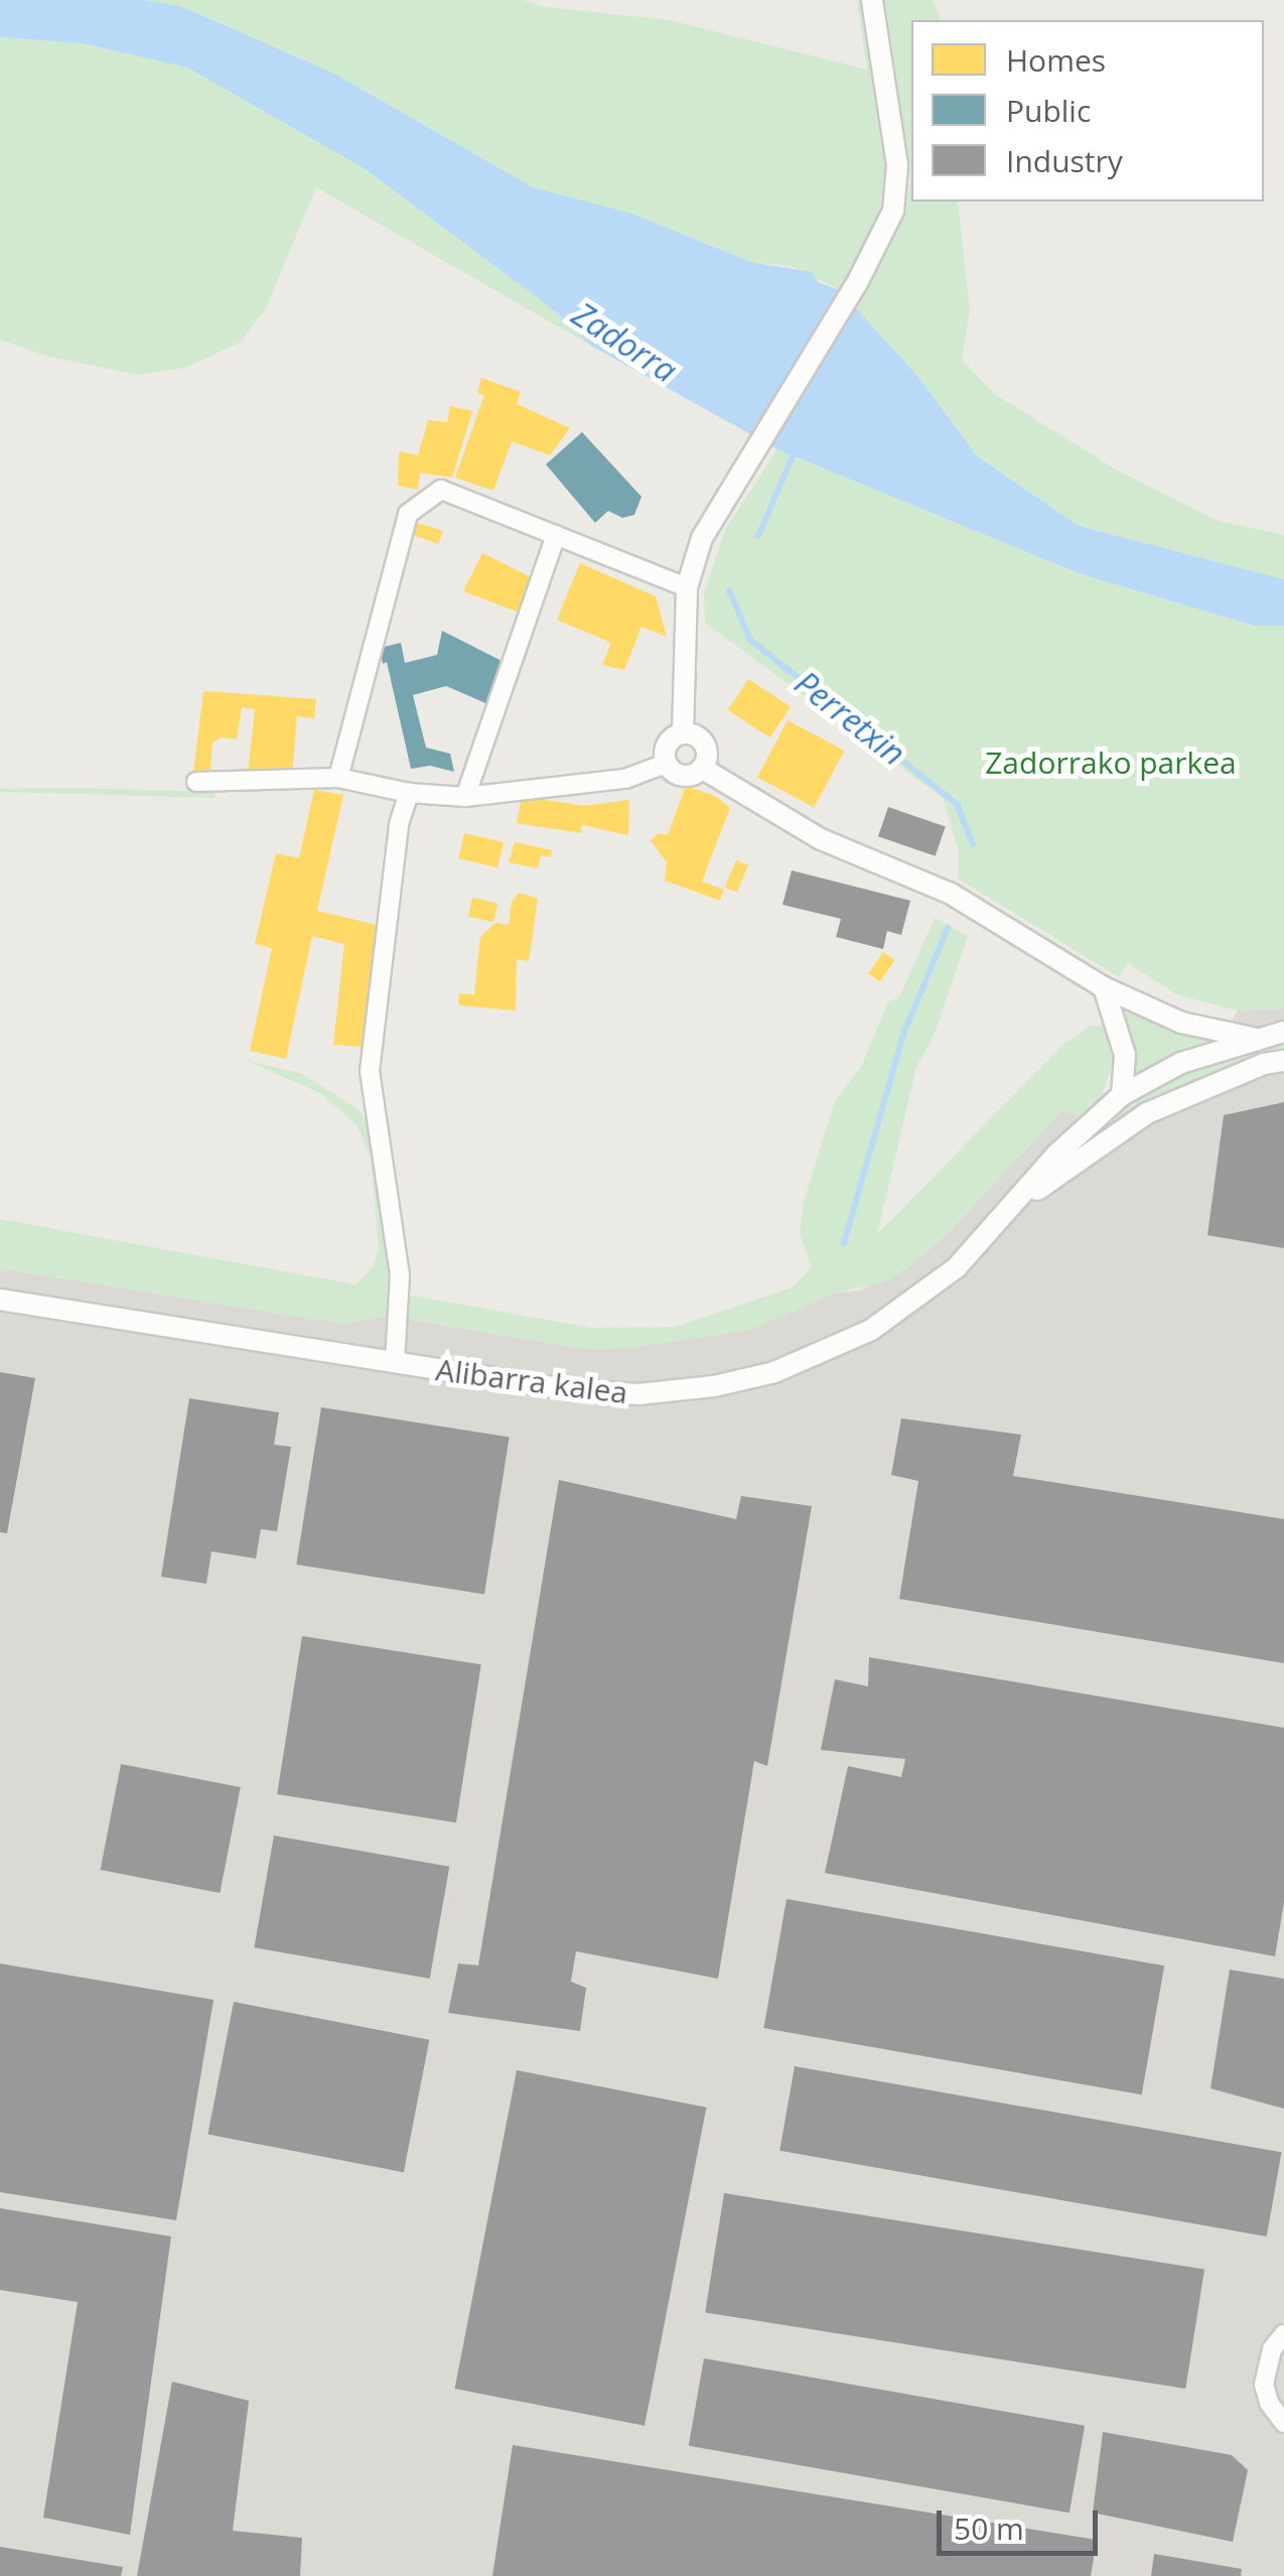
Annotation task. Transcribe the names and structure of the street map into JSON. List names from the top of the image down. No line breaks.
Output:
{"streets":{"street":["Alibarra kalea"]},"water":["Zadorra","Perretxin"],"parks":["Zadorrako parkea"],"legend":["Homes","Public","Industry"],"scale_bar":"50 m"}
